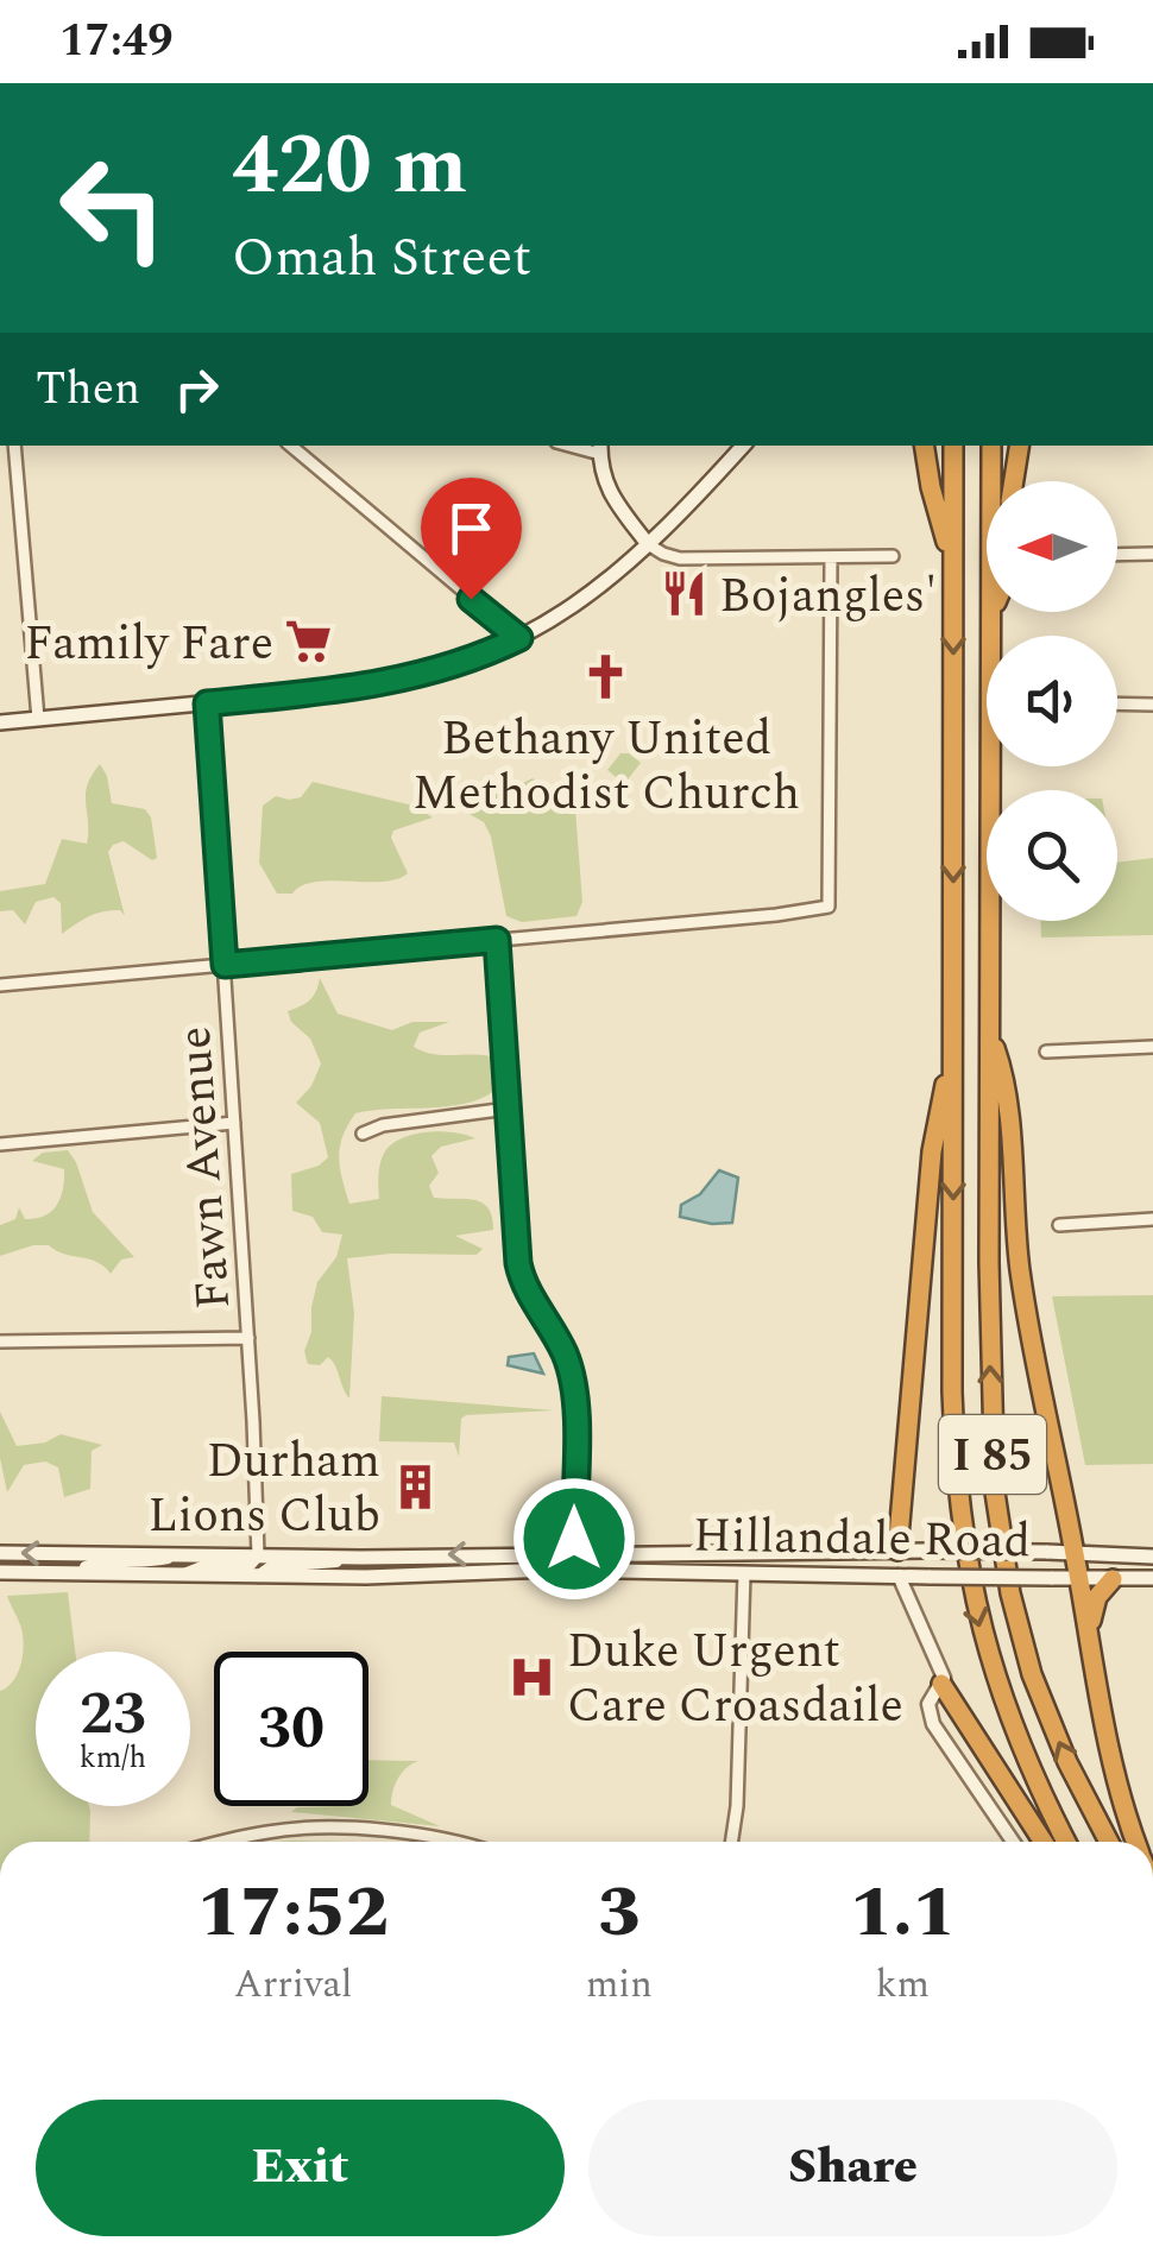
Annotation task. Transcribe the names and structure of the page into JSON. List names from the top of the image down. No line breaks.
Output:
{"streets":{"highway":["I 85"],"main road":["Hillandale Road"],"street":["Fawn Avenue"]},"crossings":[["Fawn Avenue","Hillandale Road"]],"places":{"restaurant":["Bojangles'"],"supermarket":["Family Fare"],"church":["Bethany United Methodist Church"],"building":["Durham Lions Club"],"hospital":["Duke Urgent Care Croasdaile"]},"north":"left","page":{"status":"17:49","turn":["420 m","Omah Street"],"then":"Then","speed":"23 km/h","limit":"30","eta":["17:52","Arrival","3","min","1.1","km"],"buttons":["Exit","Share"]}}
